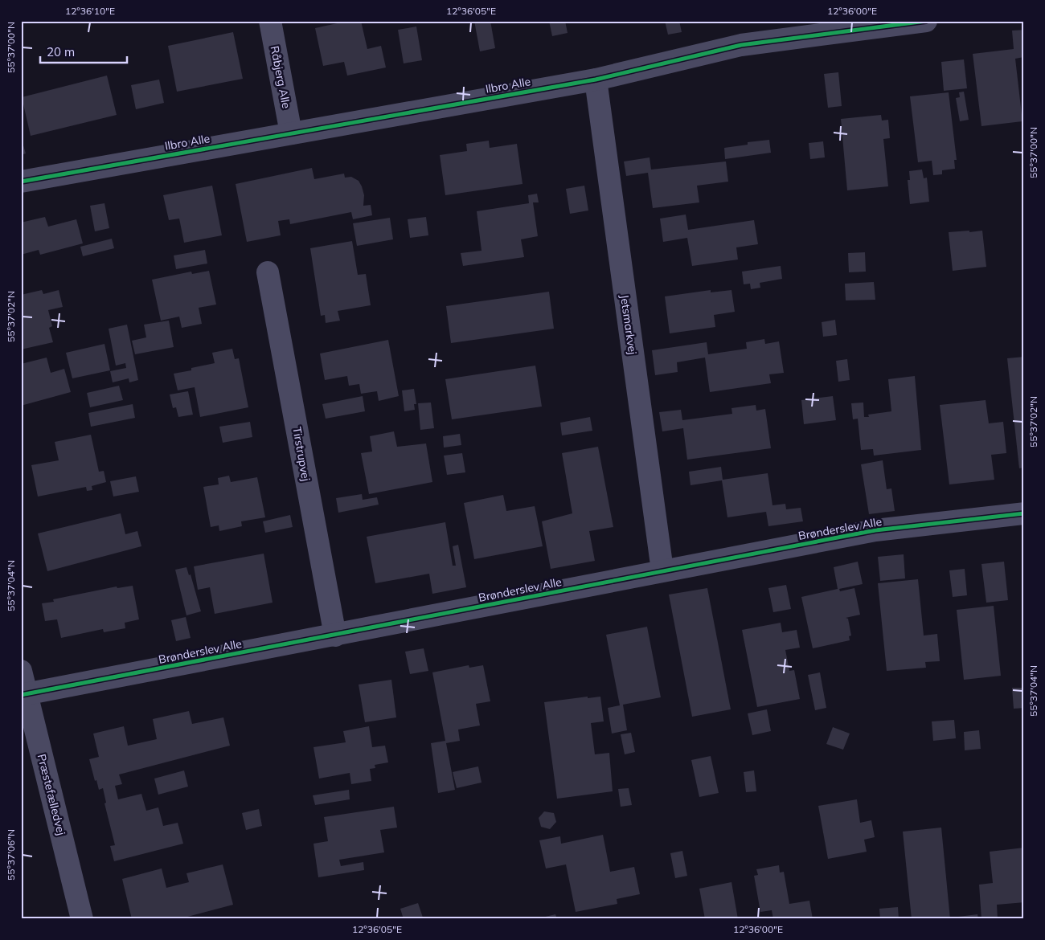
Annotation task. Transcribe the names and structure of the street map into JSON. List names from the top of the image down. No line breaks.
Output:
{"streets":{"street":["Råbjerg Alle","Ilbro Alle","Jetsmarkvej","Tirstrupvej","Brønderslev Alle","Præstefælledvej"]},"crossings":[["Råbjerg Alle","Ilbro Alle"],["Ilbro Alle","Jetsmarkvej"],["Jetsmarkvej","Brønderslev Alle"],["Tirstrupvej","Brønderslev Alle"],["Brønderslev Alle","Præstefælledvej"]],"scale_bar":"20 m","coordinates":["12°36'10\"E","12°36'05\"E","12°36'00\"E","55°37'00\"N","55°37'02\"N","55°37'04\"N","55°37'06\"N"]}
